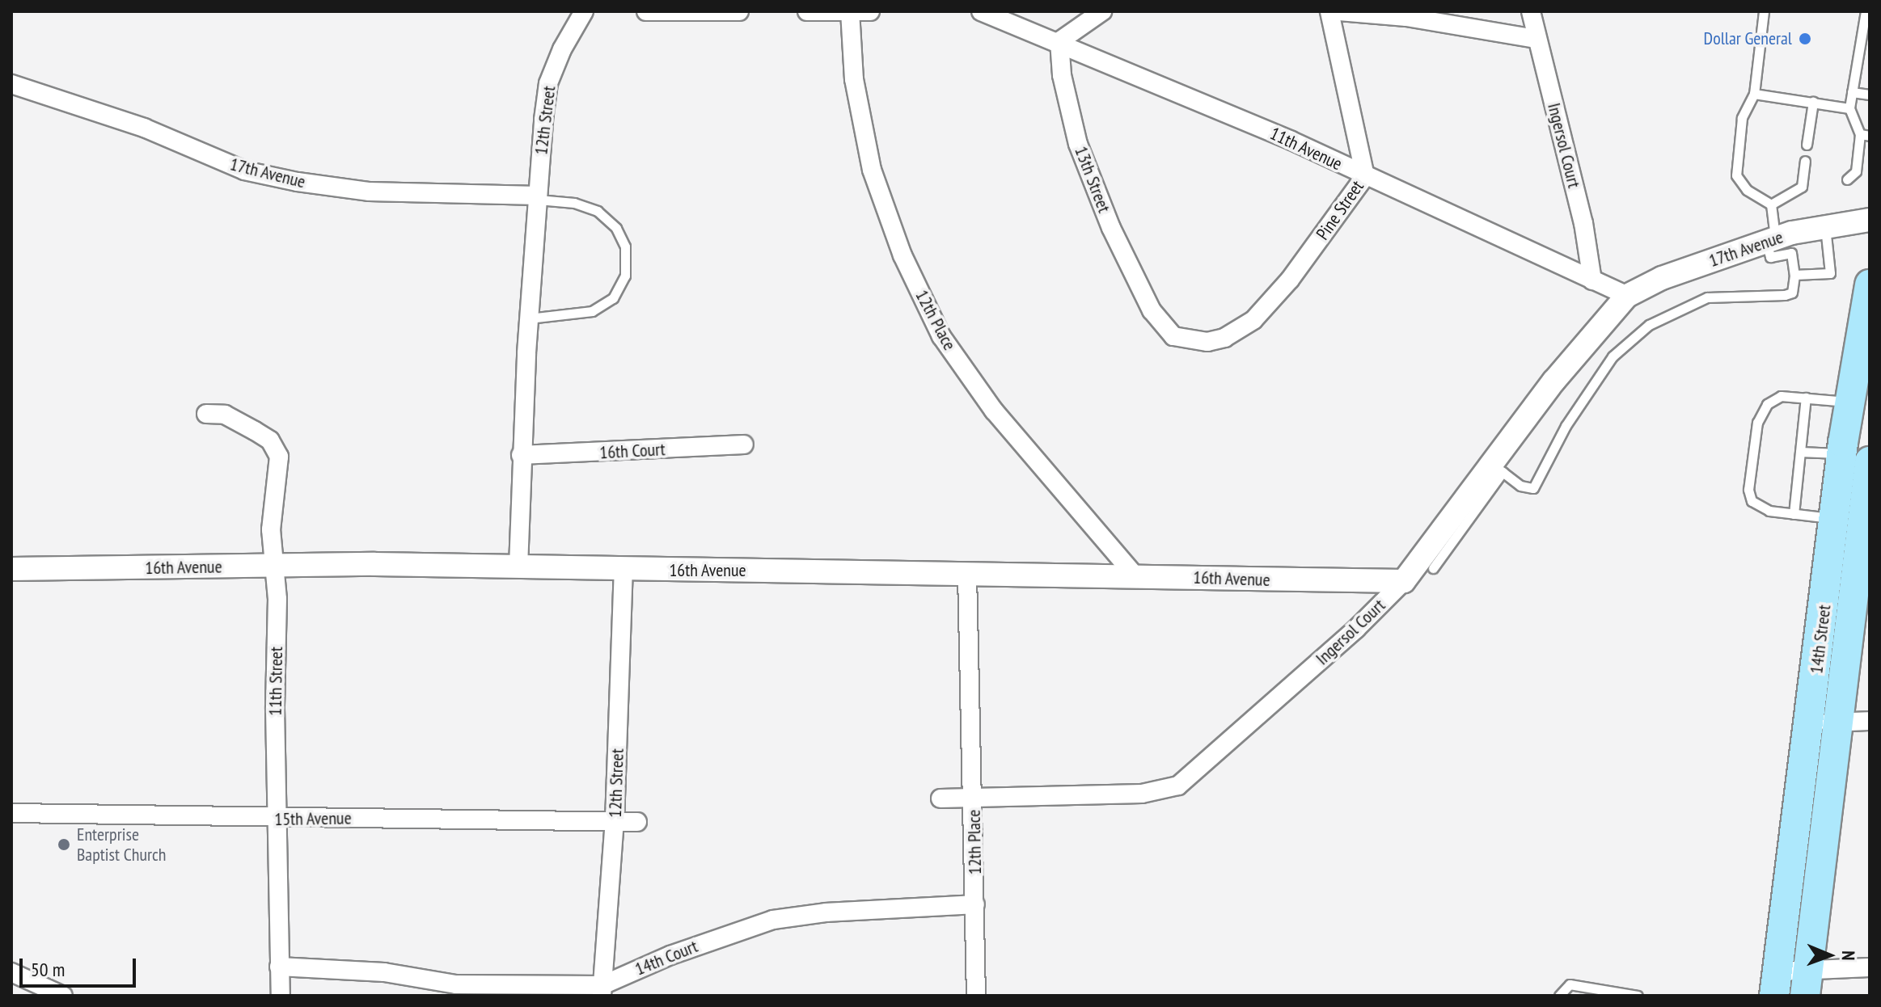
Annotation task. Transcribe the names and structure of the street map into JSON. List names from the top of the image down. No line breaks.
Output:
{"streets":{"main road":["14th Street"],"street":["12th Street","Ingersol Court","11th Avenue","17th Avenue","13th Street","Pine Street","12th Place","16th Court","16th Avenue","11th Street","15th Avenue","14th Court"]},"crossings":[["12th Street","17th Avenue"],["12th Street","16th Court"],["12th Street","16th Avenue"],["12th Street","15th Avenue"],["12th Street","14th Court"],["Ingersol Court","11th Avenue"],["Ingersol Court","17th Avenue"],["Ingersol Court","12th Place"],["Ingersol Court","16th Avenue"],["11th Avenue","17th Avenue"],["11th Avenue","13th Street"],["11th Avenue","Pine Street"],["13th Street","Pine Street"],["12th Place","16th Avenue"],["12th Place","14th Court"],["16th Avenue","11th Street"],["11th Street","15th Avenue"],["11th Street","14th Court"]],"places":["Dollar General","Enterprise Baptist Church"],"scale_bar":"50 m","north":"right"}
